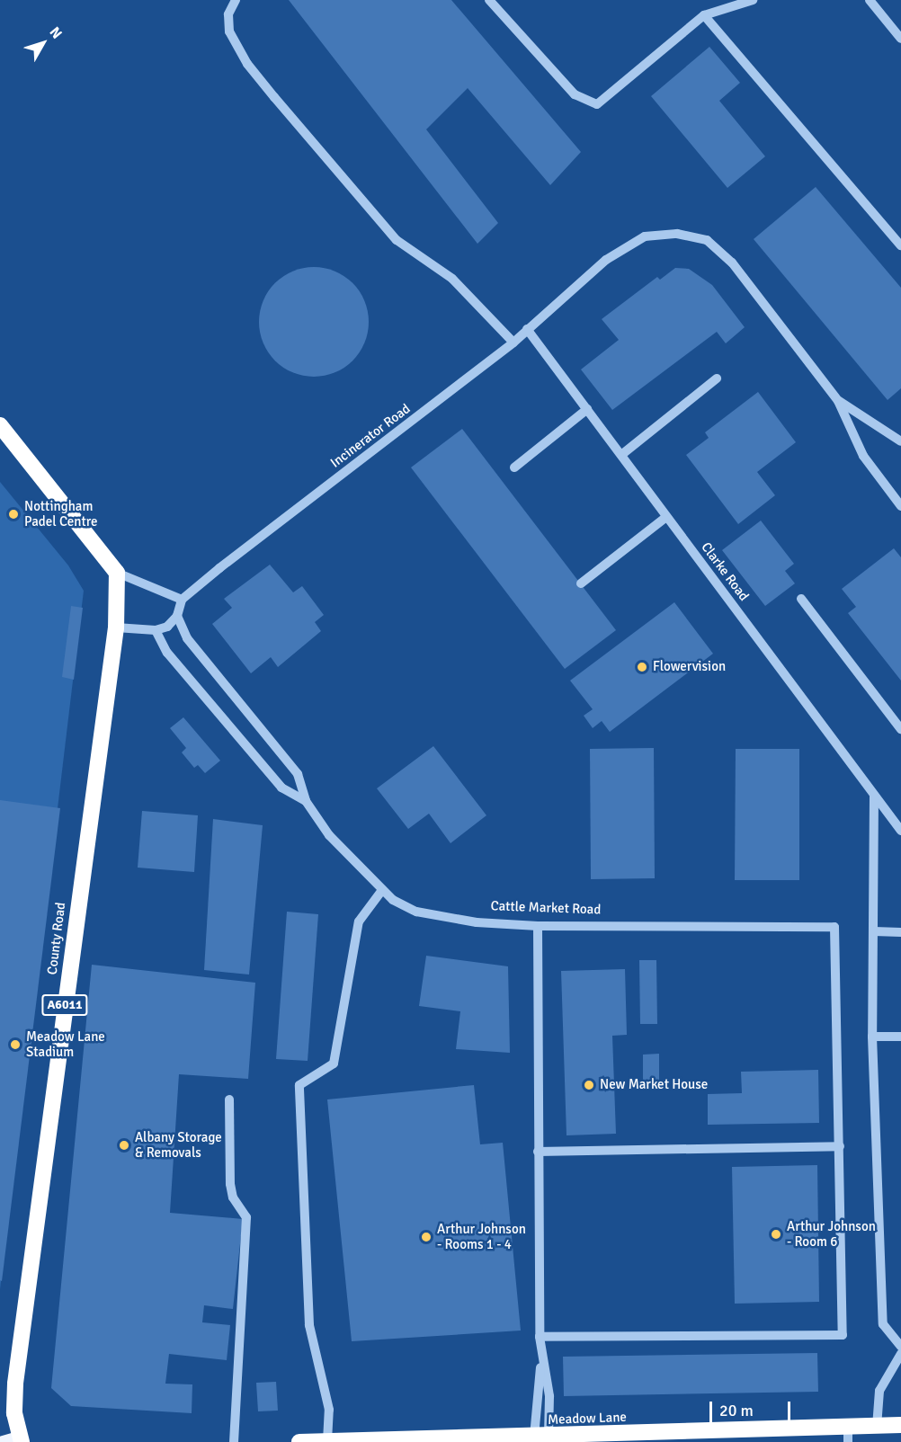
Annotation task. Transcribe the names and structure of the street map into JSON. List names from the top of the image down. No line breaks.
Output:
{"streets":{"highway":["County Road","A6011","Meadow Lane"],"street":["Incinerator Road","Clarke Road","Cattle Market Road"]},"crossings":[["Incinerator Road","Clarke Road"],["County Road","A6011"]],"places":["Nottingham Padel Centre","Flowervision","Meadow Lane Stadium","New Market House","Albany Storage & Removals","Arthur Johnson - Room 6","Arthur Johnson - Rooms 1 - 4"],"scale_bar":"20 m","north":"top right"}
